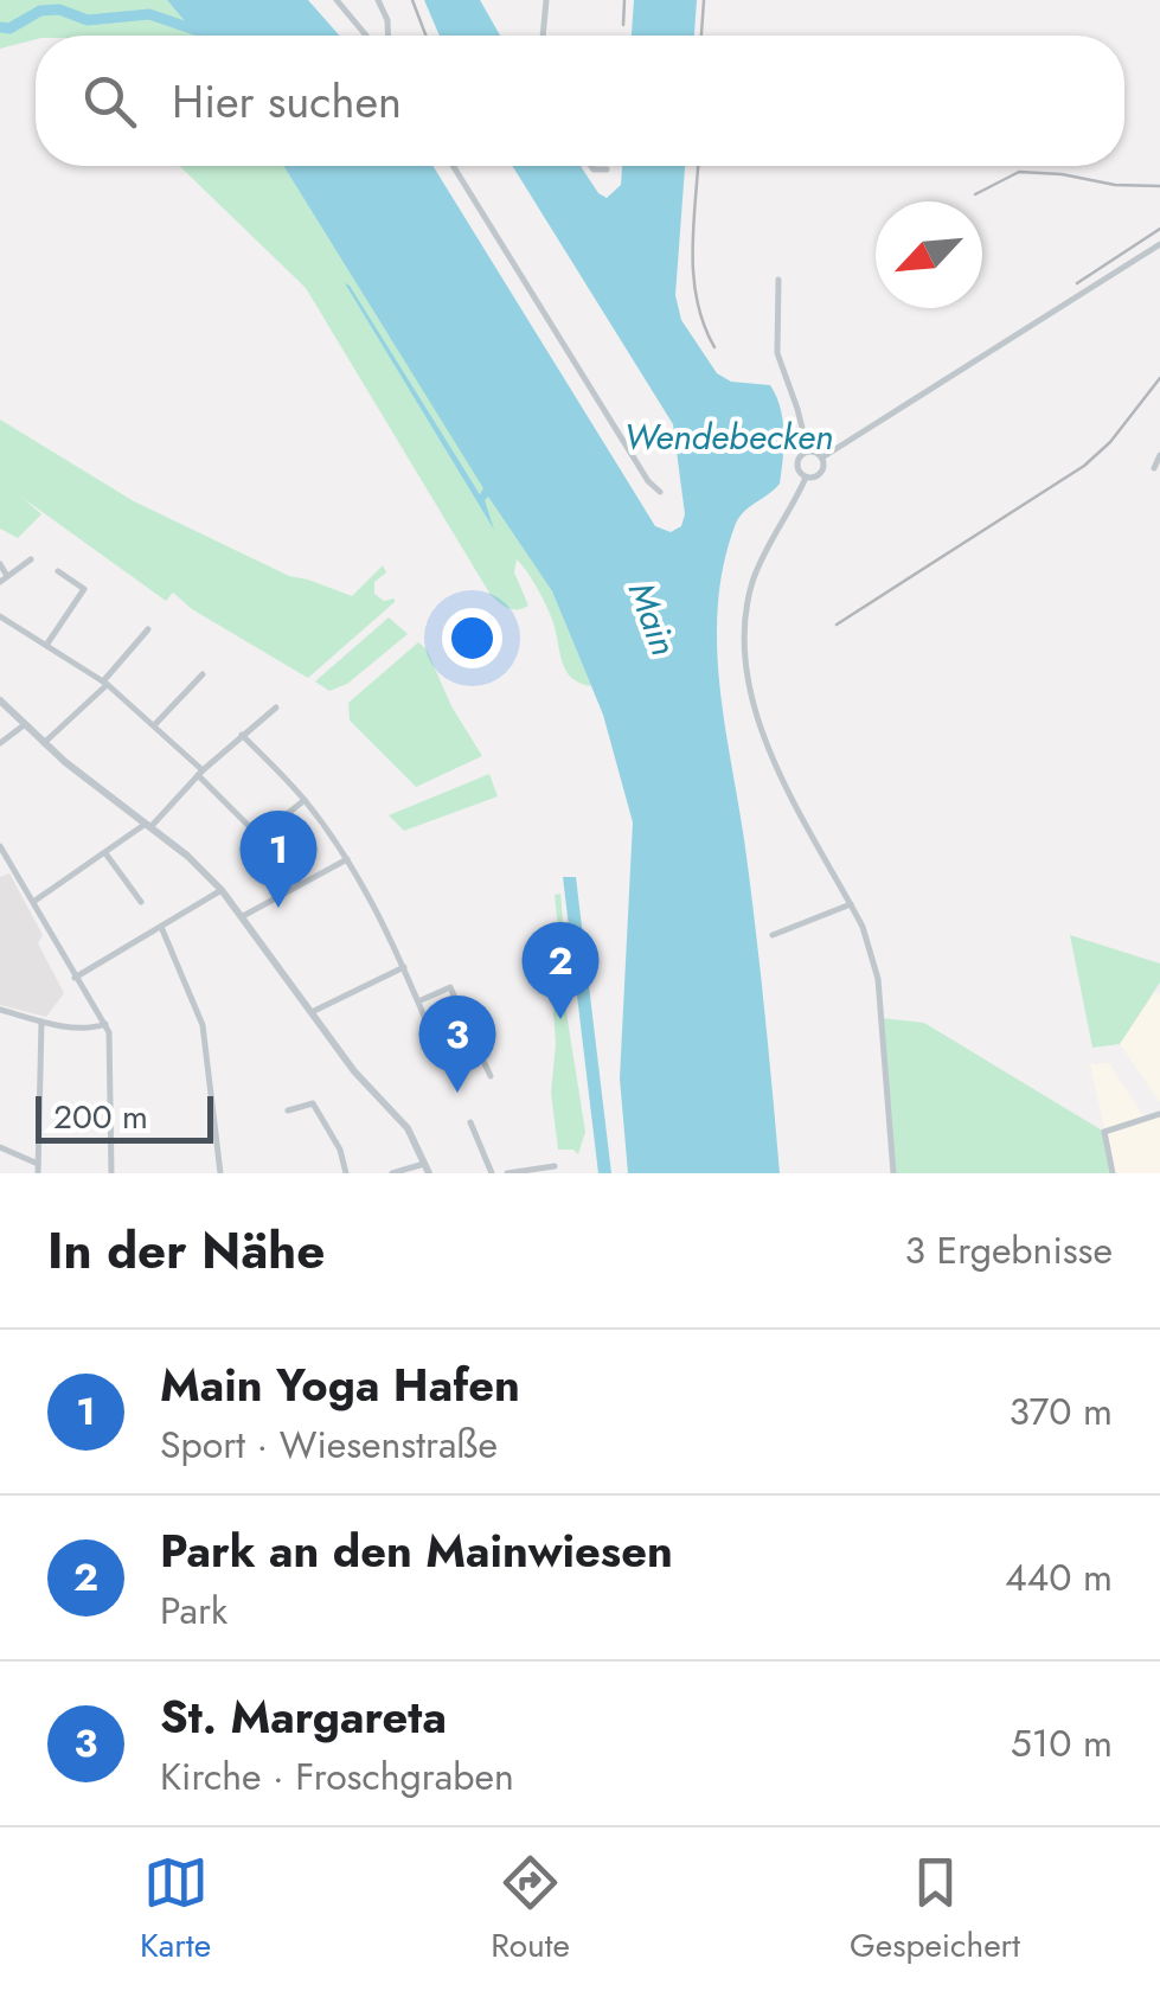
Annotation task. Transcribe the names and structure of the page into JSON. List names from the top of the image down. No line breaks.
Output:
{"water":["Wendebecken","Main"],"scale_bar":"200 m","north":"bottom left","page":{"search":"Hier suchen","pins":["1","2","3"],"scale":"200 m","heading":["In der Nähe","3 Ergebnisse"],"list":[{"mark":"1","name":"Main Yoga Hafen","note":"Sport · Wiesenstraße","value":"370 m"},{"mark":"2","name":"Park an den Mainwiesen","note":"Park","value":"440 m"},{"mark":"3","name":"St. Margareta","note":"Kirche · Froschgraben","value":"510 m"}],"nav":["Karte","Route","Gespeichert"]}}
